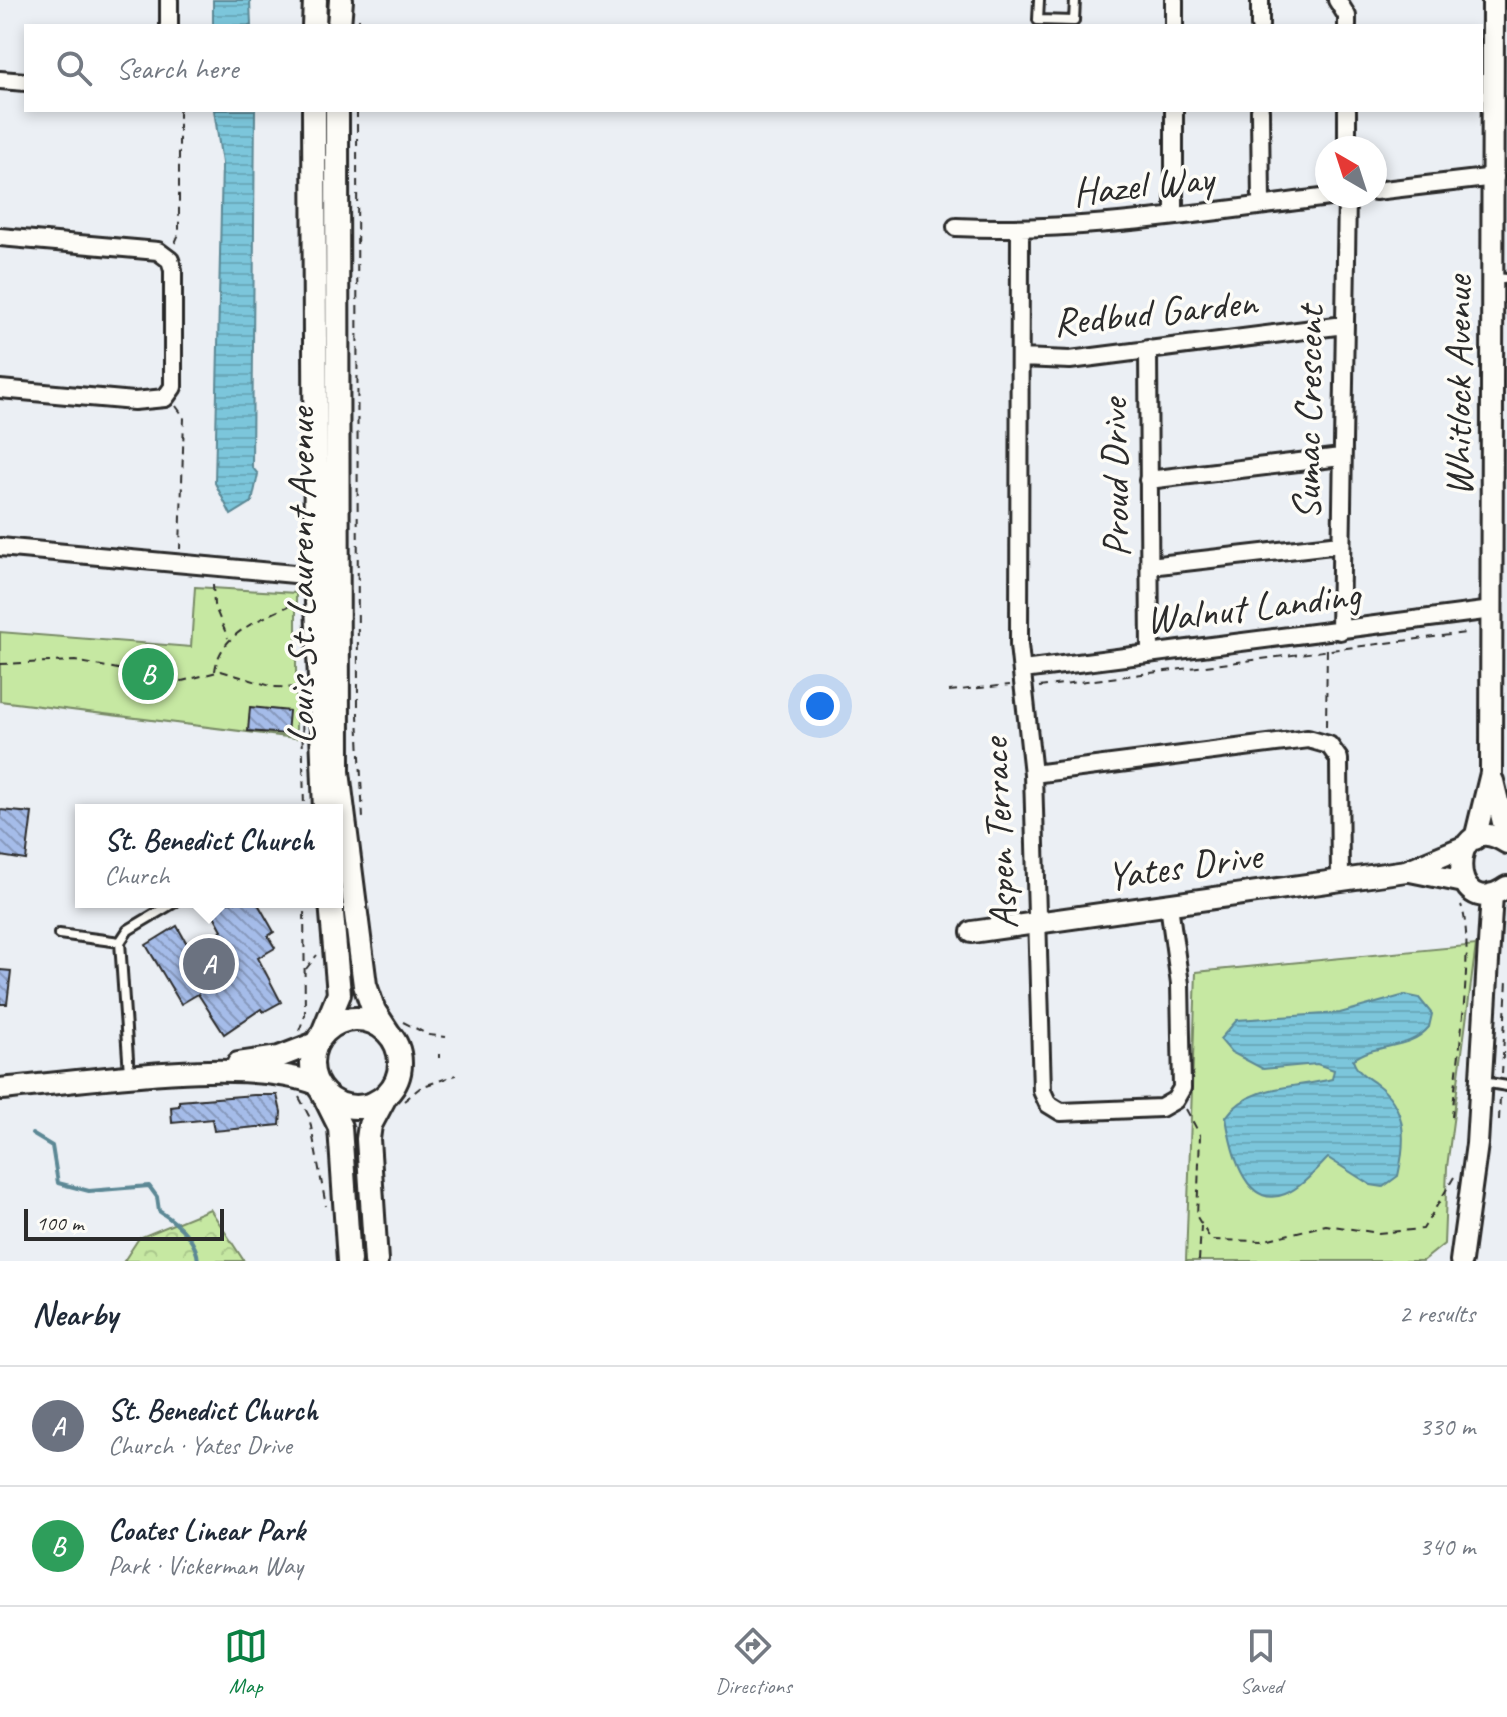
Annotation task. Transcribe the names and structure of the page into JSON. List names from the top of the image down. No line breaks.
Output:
{"streets":{"main road":["Louis St. Laurent Avenue"],"street":["Hazel Way","Redbud Garden","Whitlock Avenue","Sumac Crescent","Proud Drive","Walnut Landing","Aspen Terrace","Yates Drive"]},"crossings":[["Hazel Way","Aspen Terrace"],["Redbud Garden","Sumac Crescent"],["Redbud Garden","Proud Drive"],["Redbud Garden","Aspen Terrace"],["Whitlock Avenue","Walnut Landing"],["Whitlock Avenue","Yates Drive"],["Sumac Crescent","Walnut Landing"],["Proud Drive","Walnut Landing"],["Walnut Landing","Aspen Terrace"],["Aspen Terrace","Yates Drive"]],"scale_bar":"100 m","north":"top left","page":{"search":"Search here","pins":["B","A"],"popup":["St. Benedict Church","Church"],"scale":"100 m","heading":["Nearby","2 results"],"list":[{"mark":"A","name":"St. Benedict Church","note":"Church · Yates Drive","value":"330 m"},{"mark":"B","name":"Coates Linear Park","note":"Park · Vickerman Way","value":"340 m"}],"nav":["Map","Directions","Saved"]}}
